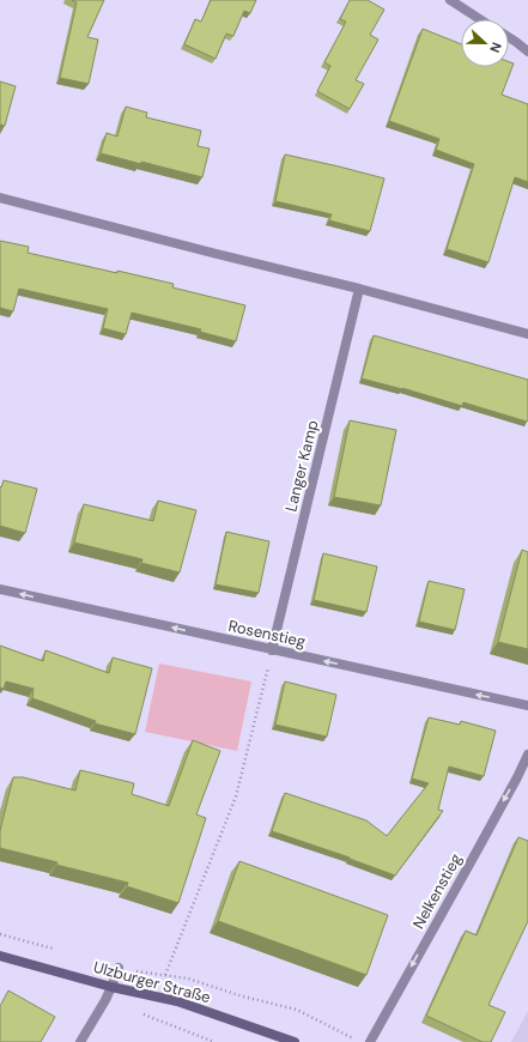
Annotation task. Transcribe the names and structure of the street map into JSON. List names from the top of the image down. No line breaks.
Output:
{"streets":{"main road":["Ulzburger Straße"],"street":["Langer Kamp","Rosenstieg","Nelkenstieg"]},"crossings":[["Langer Kamp","Rosenstieg"]],"one_way":["Rosenstieg","Nelkenstieg"],"north":"right"}
